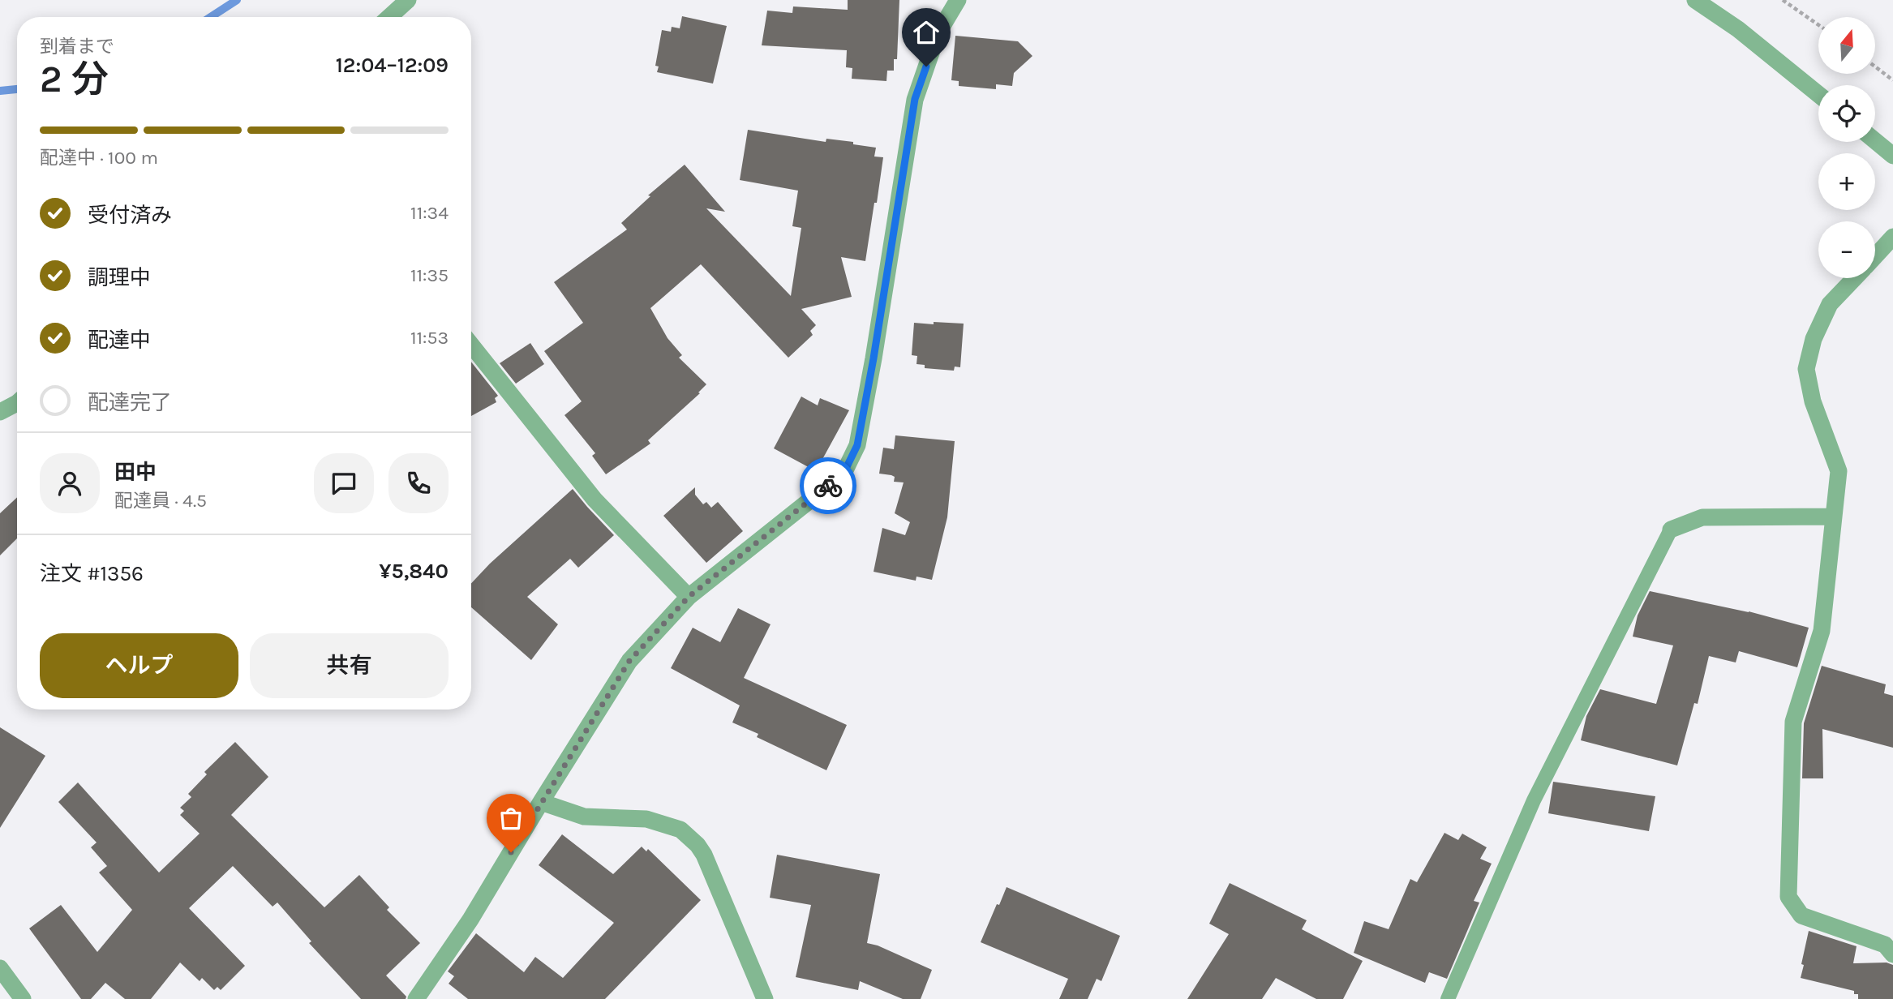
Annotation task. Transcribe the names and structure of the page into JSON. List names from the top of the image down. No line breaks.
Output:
{"north":"top","page":{"map_buttons":["+","−"],"heading":["2 分","到着まで","12:04–12:09"],"panel":["田中","配達員 · 4.5","注文 #1356","¥5,840"],"bar":"配達中 · 100 m","list":[["受付済み","11:34"],["調理中","11:35"],["配達中","11:53"],"配達完了"],"buttons":["ヘルプ","共有"]}}
